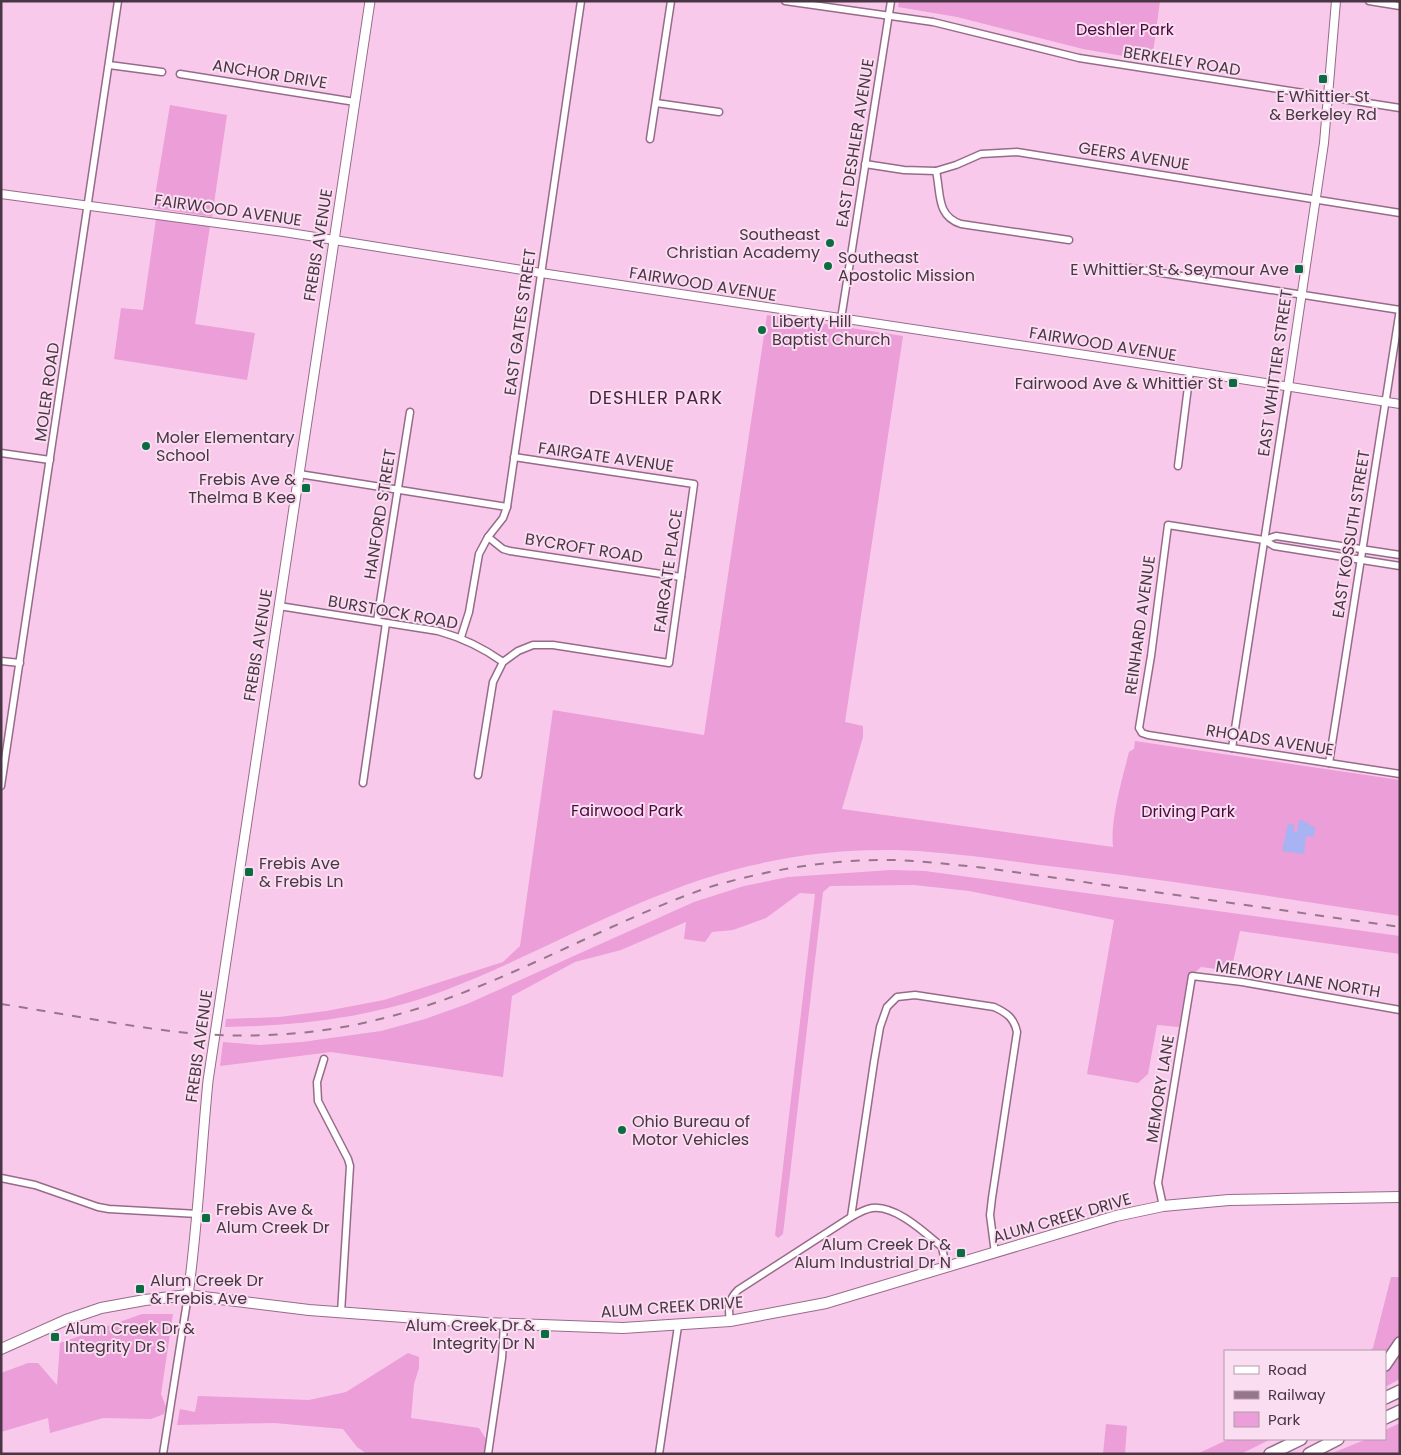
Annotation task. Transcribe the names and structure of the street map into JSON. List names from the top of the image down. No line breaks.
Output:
{"streets":{"main road":["FREBIS AVENUE","ALUM CREEK DRIVE"],"street":["BERKELEY ROAD","ANCHOR DRIVE","EAST DESHLER AVENUE","GEERS AVENUE","FAIRWOOD AVENUE","EAST GATES STREET","EAST WHITTIER STREET","MOLER ROAD","FAIRGATE AVENUE","HANFORD STREET","EAST KOSSUTH STREET","BYCROFT ROAD","FAIRGATE PLACE","BURSTOCK ROAD","REINHARD AVENUE","RHOADS AVENUE","MEMORY LANE NORTH","MEMORY LANE"]},"crossings":[["BERKELEY ROAD","EAST DESHLER AVENUE"],["BERKELEY ROAD","EAST WHITTIER STREET"],["ANCHOR DRIVE","FREBIS AVENUE"],["EAST DESHLER AVENUE","GEERS AVENUE"],["EAST DESHLER AVENUE","FAIRWOOD AVENUE"],["GEERS AVENUE","EAST WHITTIER STREET"],["FAIRWOOD AVENUE","FREBIS AVENUE"],["FAIRWOOD AVENUE","EAST GATES STREET"],["FAIRWOOD AVENUE","EAST WHITTIER STREET"],["FAIRWOOD AVENUE","MOLER ROAD"],["FAIRWOOD AVENUE","EAST KOSSUTH STREET"],["FREBIS AVENUE","BURSTOCK ROAD"],["FREBIS AVENUE","ALUM CREEK DRIVE"],["EAST GATES STREET","FAIRGATE AVENUE"],["EAST GATES STREET","BYCROFT ROAD"],["EAST GATES STREET","BURSTOCK ROAD"],["EAST WHITTIER STREET","REINHARD AVENUE"],["EAST WHITTIER STREET","RHOADS AVENUE"],["FAIRGATE AVENUE","FAIRGATE PLACE"],["HANFORD STREET","BURSTOCK ROAD"],["EAST KOSSUTH STREET","RHOADS AVENUE"],["BYCROFT ROAD","FAIRGATE PLACE"],["FAIRGATE PLACE","BURSTOCK ROAD"],["REINHARD AVENUE","RHOADS AVENUE"],["MEMORY LANE NORTH","MEMORY LANE"],["MEMORY LANE","ALUM CREEK DRIVE"]],"districts":["DESHLER PARK"],"parks":["Deshler Park","Fairwood Park","Driving Park"],"places":{"transit":["E Whittier St & Berkeley Rd","E Whittier St & Seymour Ave","Fairwood Ave & Whittier St","Frebis Ave & Thelma B Kee","Frebis Ave & Frebis Ln","Frebis Ave & Alum Creek Dr","Alum Creek Dr & Alum Industrial Dr N","Alum Creek Dr & Frebis Ave","Alum Creek Dr & Integrity Dr N","Alum Creek Dr & Integrity Dr S"],"other":["Southeast Christian Academy","Southeast Apostolic Mission","Liberty Hill Baptist Church","Moler Elementary School","Ohio Bureau of Motor Vehicles"]},"legend":["Road","Railway","Park"]}
